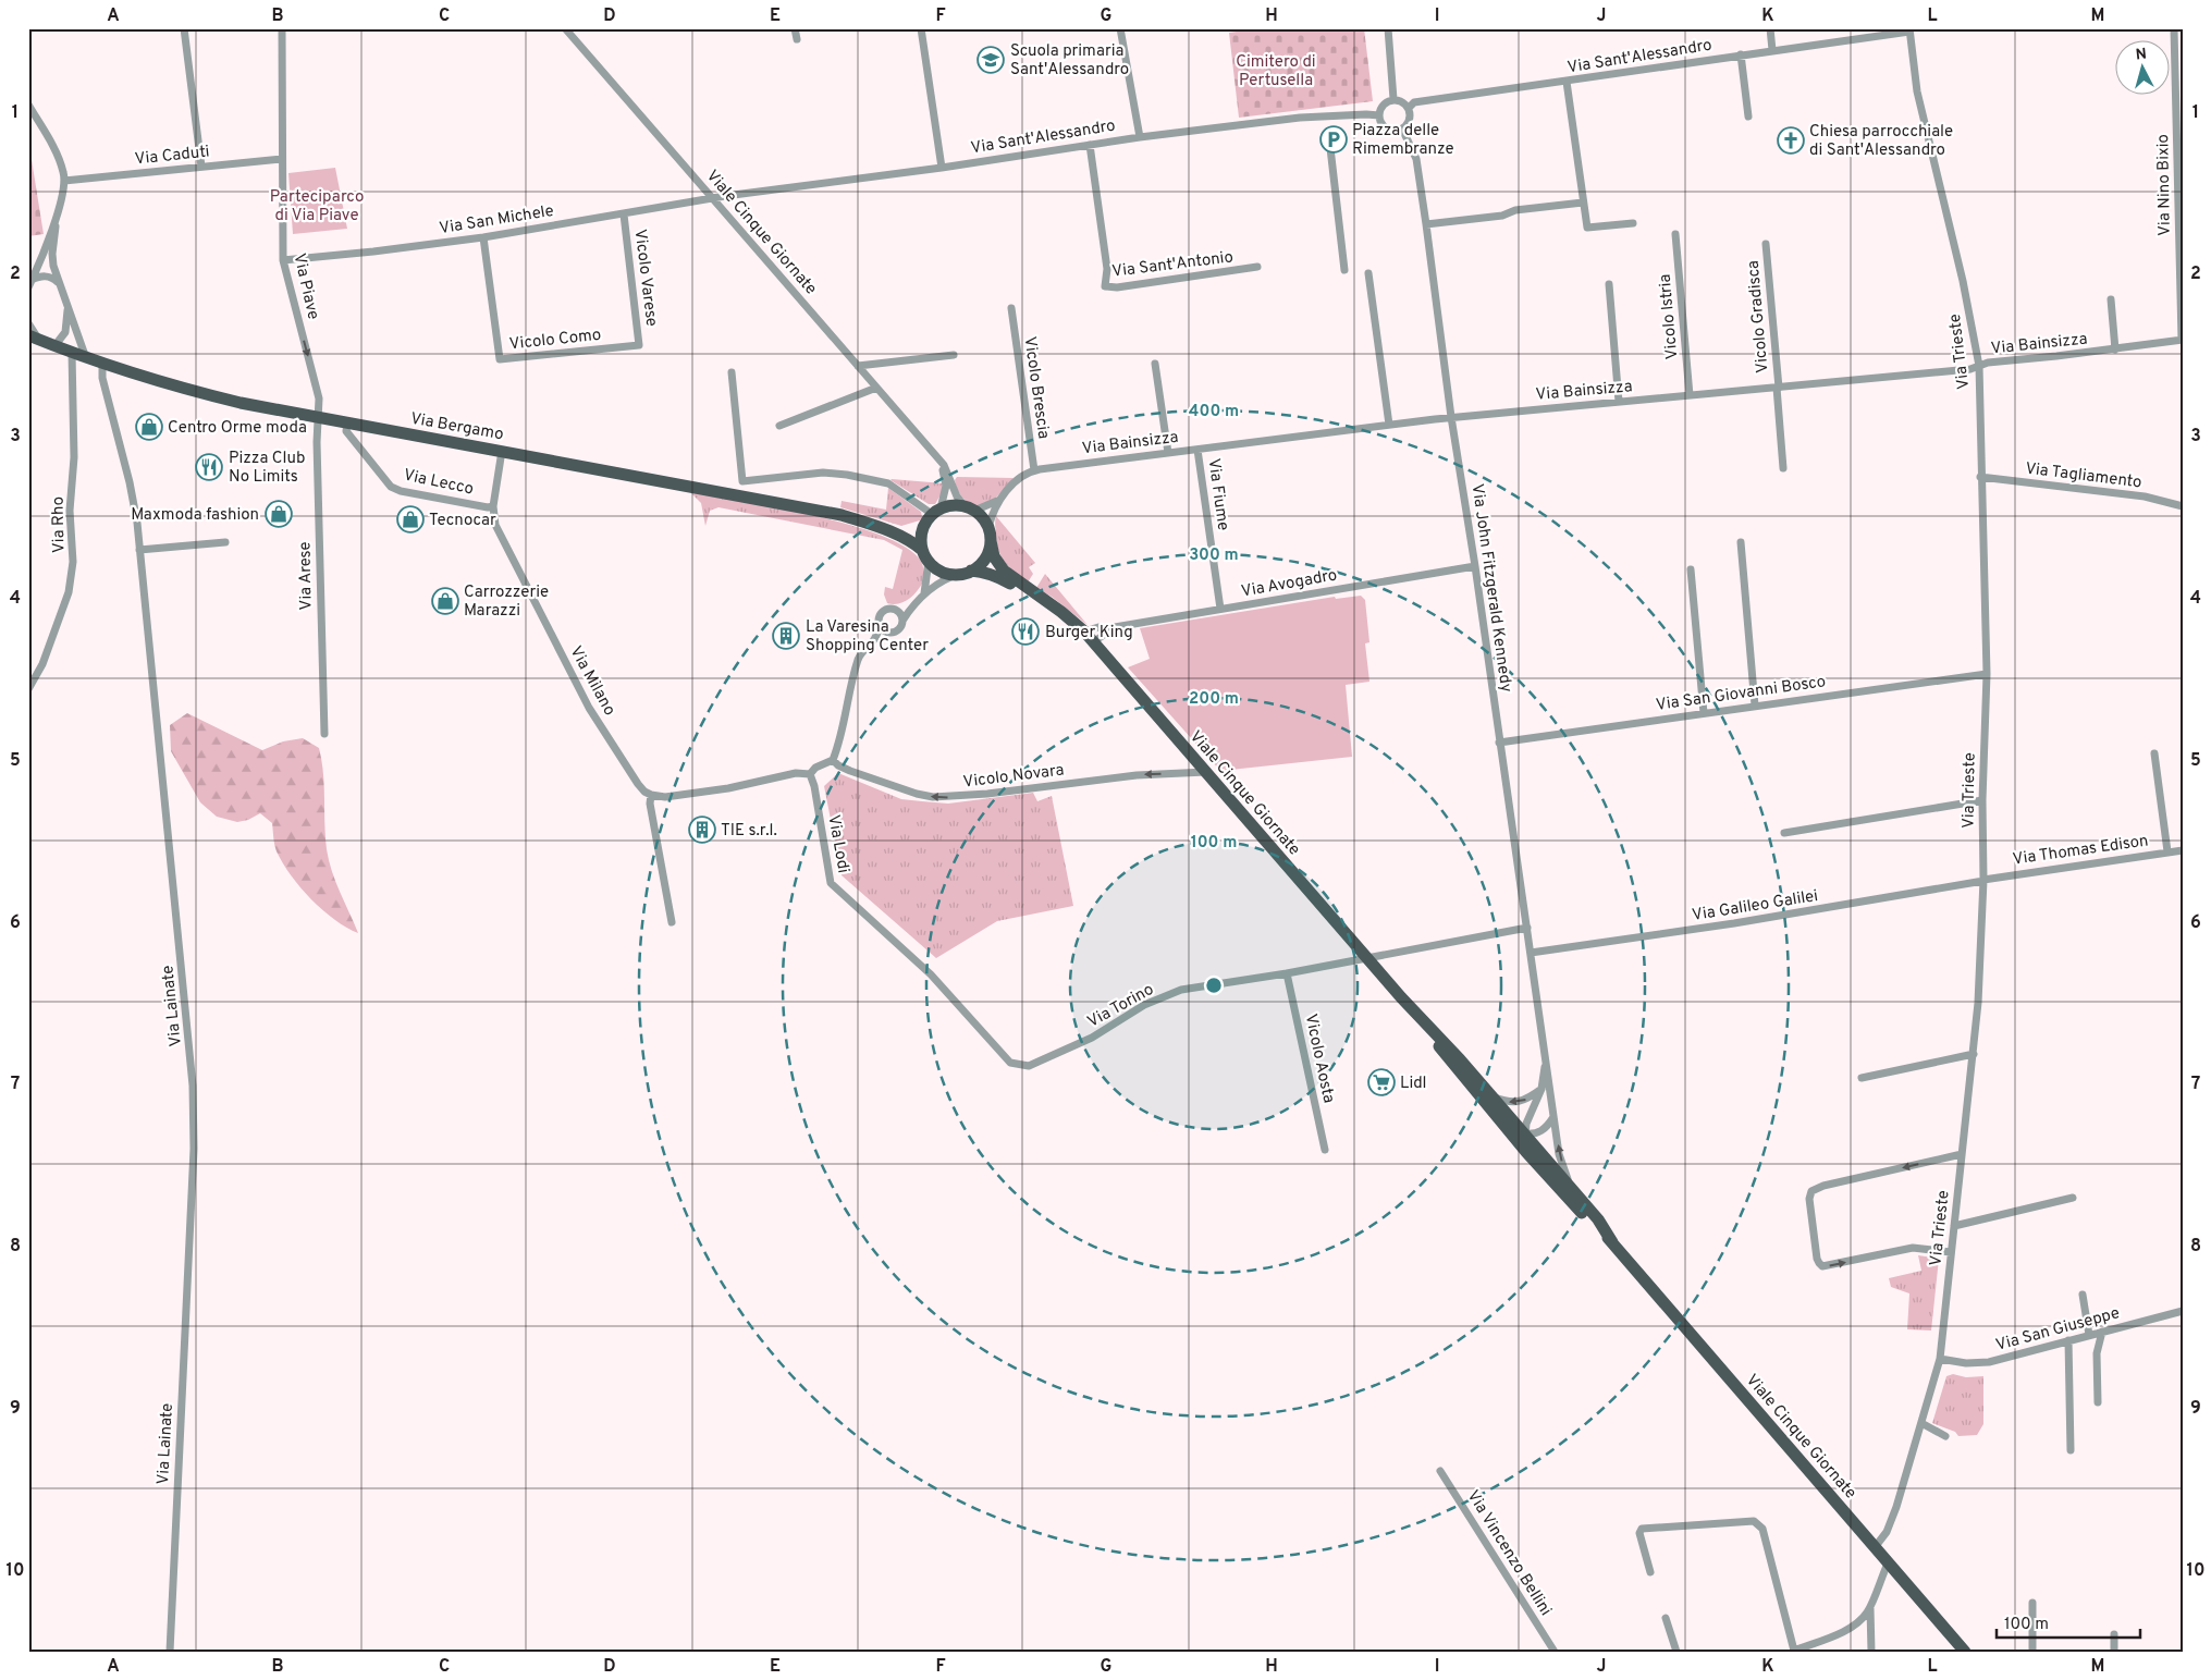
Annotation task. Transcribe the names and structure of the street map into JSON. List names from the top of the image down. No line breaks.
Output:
{"streets":{"main road":["Viale Cinque Giornate","Via Bergamo"],"street":["Via Sant'Alessandro","Via Caduti","Via Nino Bixio","Via San Michele","Via Sant'Antonio","Vicolo Varese","Via Piave","Vicolo Istria","Vicolo Gradisca","Vicolo Como","Via Bainsizza","Via Trieste","Vicolo Brescia","Via Tagliamento","Via Lecco","Via Fiume","Via Rho","Via Arese","Via Avogadro","Via John Fitzgerald Kennedy","Via Milano","Via San Giovanni Bosco","Vicolo Novara","Via Lodi","Via Thomas Edison","Via Galileo Galilei","Via Torino","Via Lainate","Vicolo Aosta","Via San Giuseppe","Via Vincenzo Bellini"]},"crossings":[["Via Sant'Alessandro","Via San Michele"],["Via Sant'Alessandro","Viale Cinque Giornate"],["Via Sant'Alessandro","Via Sant'Antonio"],["Via Sant'Alessandro","Via Trieste"],["Via Sant'Alessandro","Via John Fitzgerald Kennedy"],["Via Caduti","Via Piave"],["Via Nino Bixio","Via Bainsizza"],["Via San Michele","Viale Cinque Giornate"],["Via San Michele","Vicolo Varese"],["Via San Michele","Via Piave"],["Via San Michele","Vicolo Como"],["Viale Cinque Giornate","Via Bainsizza"],["Viale Cinque Giornate","Via Trieste"],["Viale Cinque Giornate","Via Bergamo"],["Viale Cinque Giornate","Via Avogadro"],["Viale Cinque Giornate","Via John Fitzgerald Kennedy"],["Viale Cinque Giornate","Vicolo Novara"],["Viale Cinque Giornate","Via Torino"],["Vicolo Varese","Vicolo Como"],["Via Piave","Via Bergamo"],["Via Piave","Via Arese"],["Vicolo Istria","Via Bainsizza"],["Vicolo Gradisca","Via Bainsizza"],["Via Bainsizza","Via Trieste"],["Via Bainsizza","Vicolo Brescia"],["Via Bainsizza","Via Bergamo"],["Via Bainsizza","Via Fiume"],["Via Bainsizza","Via John Fitzgerald Kennedy"],["Via Trieste","Via Tagliamento"],["Via Trieste","Via San Giovanni Bosco"],["Via Trieste","Via Thomas Edison"],["Via Trieste","Via Galileo Galilei"],["Via Trieste","Via San Giuseppe"],["Via Bergamo","Via Lecco"],["Via Bergamo","Via Rho"],["Via Bergamo","Via Arese"],["Via Bergamo","Via Milano"],["Via Bergamo","Via Lainate"],["Via Lecco","Via Milano"],["Via Fiume","Via Avogadro"],["Via Avogadro","Via John Fitzgerald Kennedy"],["Via John Fitzgerald Kennedy","Via San Giovanni Bosco"],["Via John Fitzgerald Kennedy","Via Galileo Galilei"],["Via John Fitzgerald Kennedy","Via Torino"],["Via Lodi","Via Torino"],["Via Thomas Edison","Via Galileo Galilei"],["Via Torino","Vicolo Aosta"]],"one_way":["Via Piave","Vicolo Novara"],"parks":["Cimitero di Pertusella","Parteciparco di Via Piave"],"places":{"school or university":["Scuola primaria Sant'Alessandro"],"parking":["Piazza delle Rimembranze"],"church":["Chiesa parrocchiale di Sant'Alessandro"],"shop":["Centro Orme moda","Maxmoda fashion","Tecnocar","Carrozzerie Marazzi"],"restaurant":["Pizza Club No Limits","Burger King"],"building":["La Varesina Shopping Center","TIE s.r.l."],"supermarket":["Lidl"]},"scale_bar":"100 m","north":"top","grid":{"columns":["A","B","C","D","E","F","G","H","I","J","K","L","M"],"rows":["1","2","3","4","5","6","7","8","9","10"]},"rings":["400 m","300 m","200 m","100 m"]}
